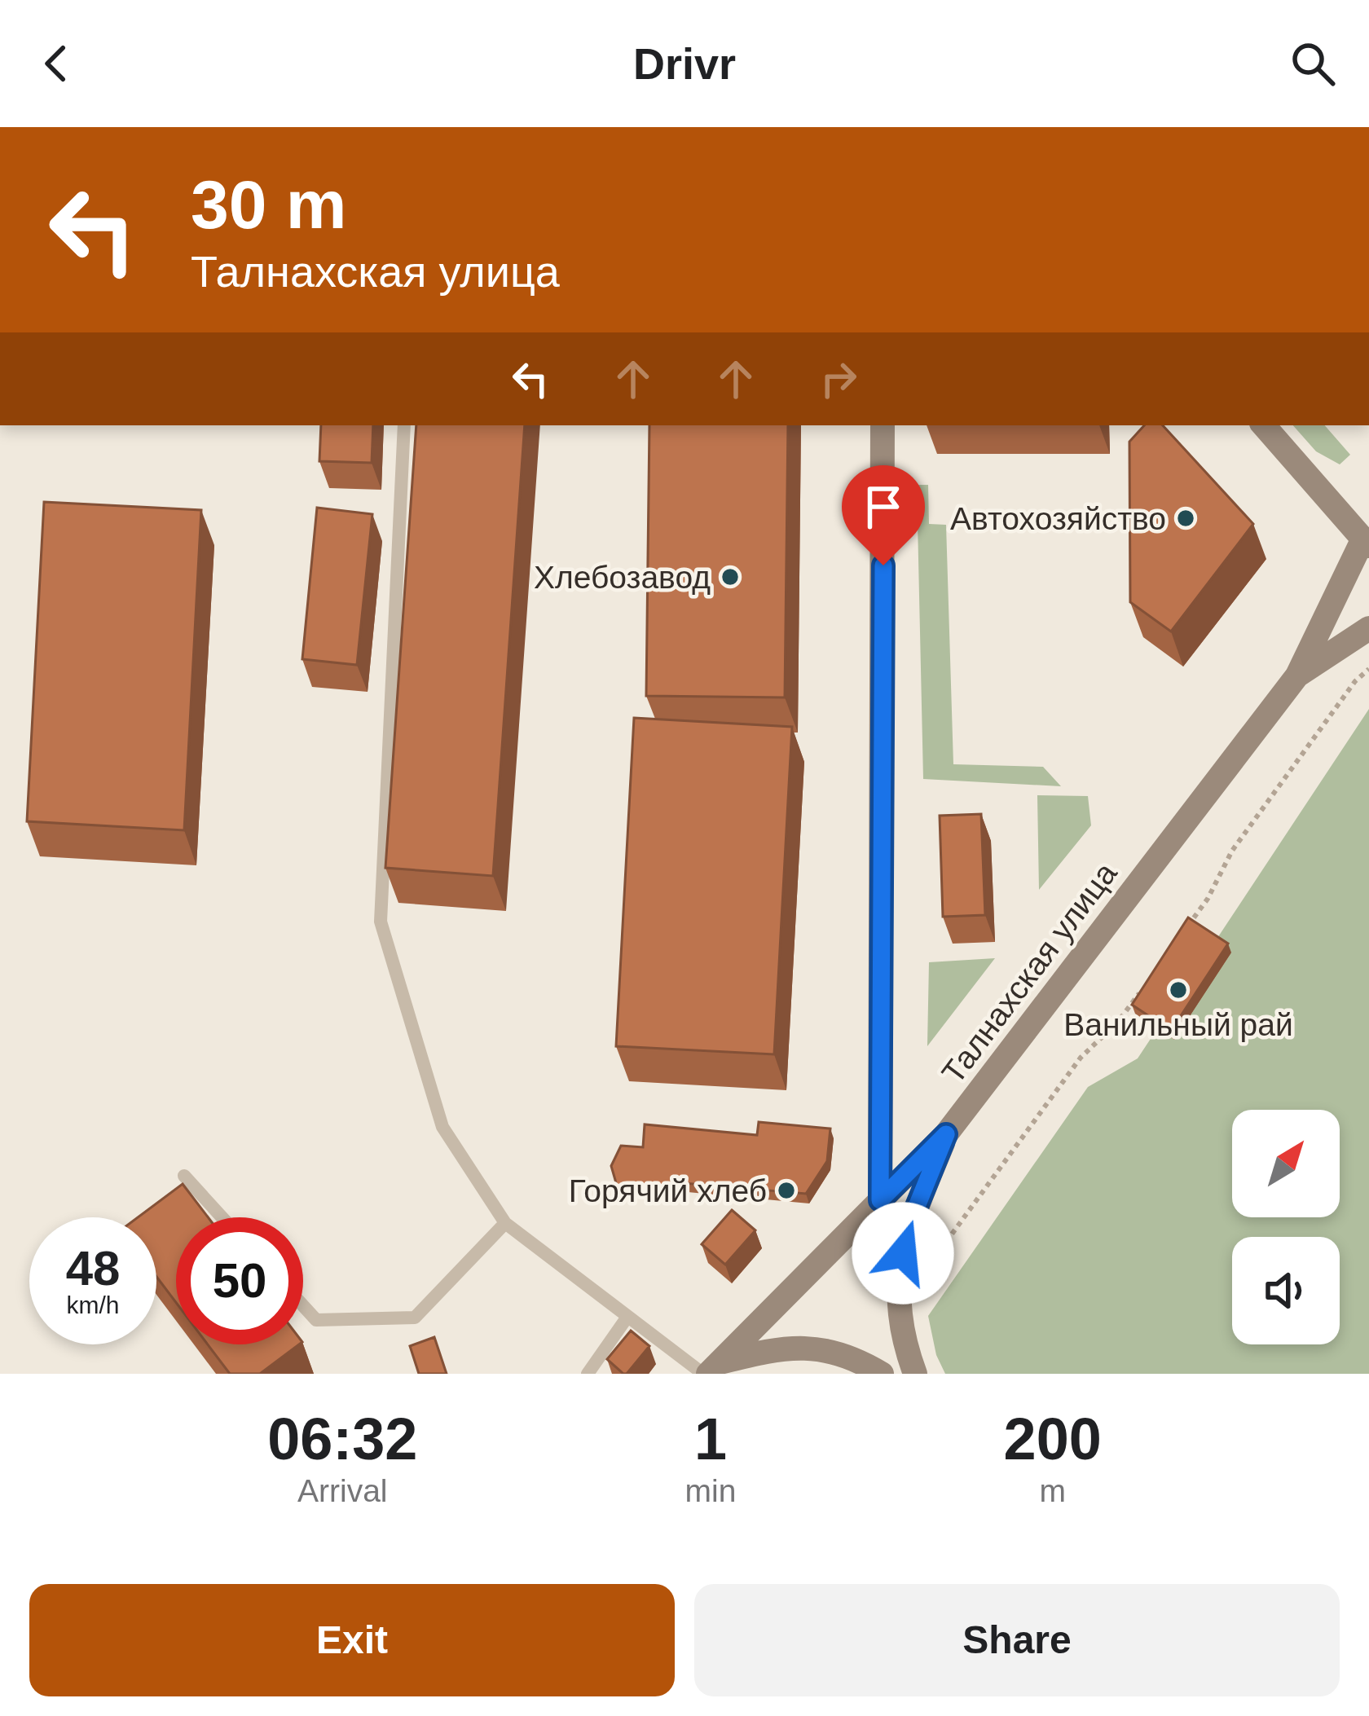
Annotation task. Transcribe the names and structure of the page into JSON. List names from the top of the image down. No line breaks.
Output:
{"streets":{"main road":["Талнахская улица"]},"places":["Автохозяйство","Хлебозавод","Ванильный рай","Горячий хлеб"],"north":"top right","page":{"header":"Drivr","turn":["30 m","Талнахская улица"],"speed":"48 km/h","limit":"50","eta":["06:32","Arrival","1","min","200","m"],"buttons":["Exit","Share"]}}
